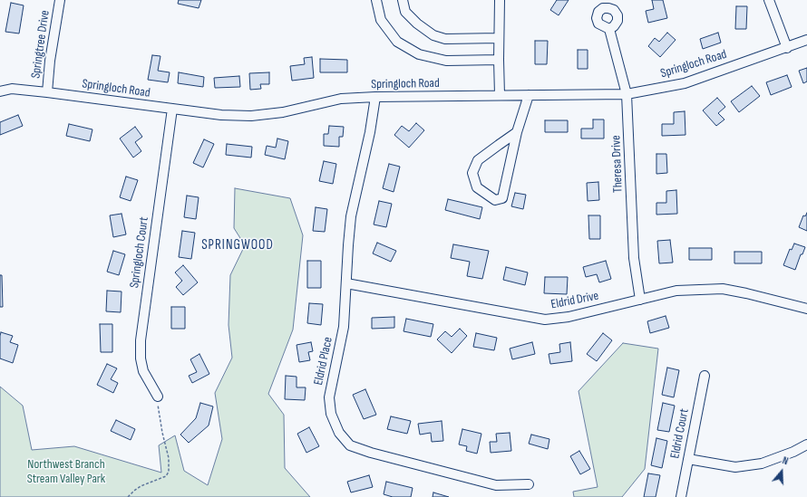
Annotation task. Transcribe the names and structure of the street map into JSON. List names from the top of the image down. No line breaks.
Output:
{"streets":{"street":["Springtree Drive","Springloch Road","Theresa Drive","Springloch Court","Eldrid Drive","Eldrid Place","Eldrid Court"]},"crossings":[["Springtree Drive","Springloch Road"],["Springloch Road","Theresa Drive"],["Springloch Road","Springloch Court"],["Springloch Road","Eldrid Place"],["Theresa Drive","Eldrid Drive"],["Eldrid Drive","Eldrid Place"]],"districts":["SPRINGWOOD"],"parks":["Northwest Branch Stream Valley Park"],"north":"top"}
